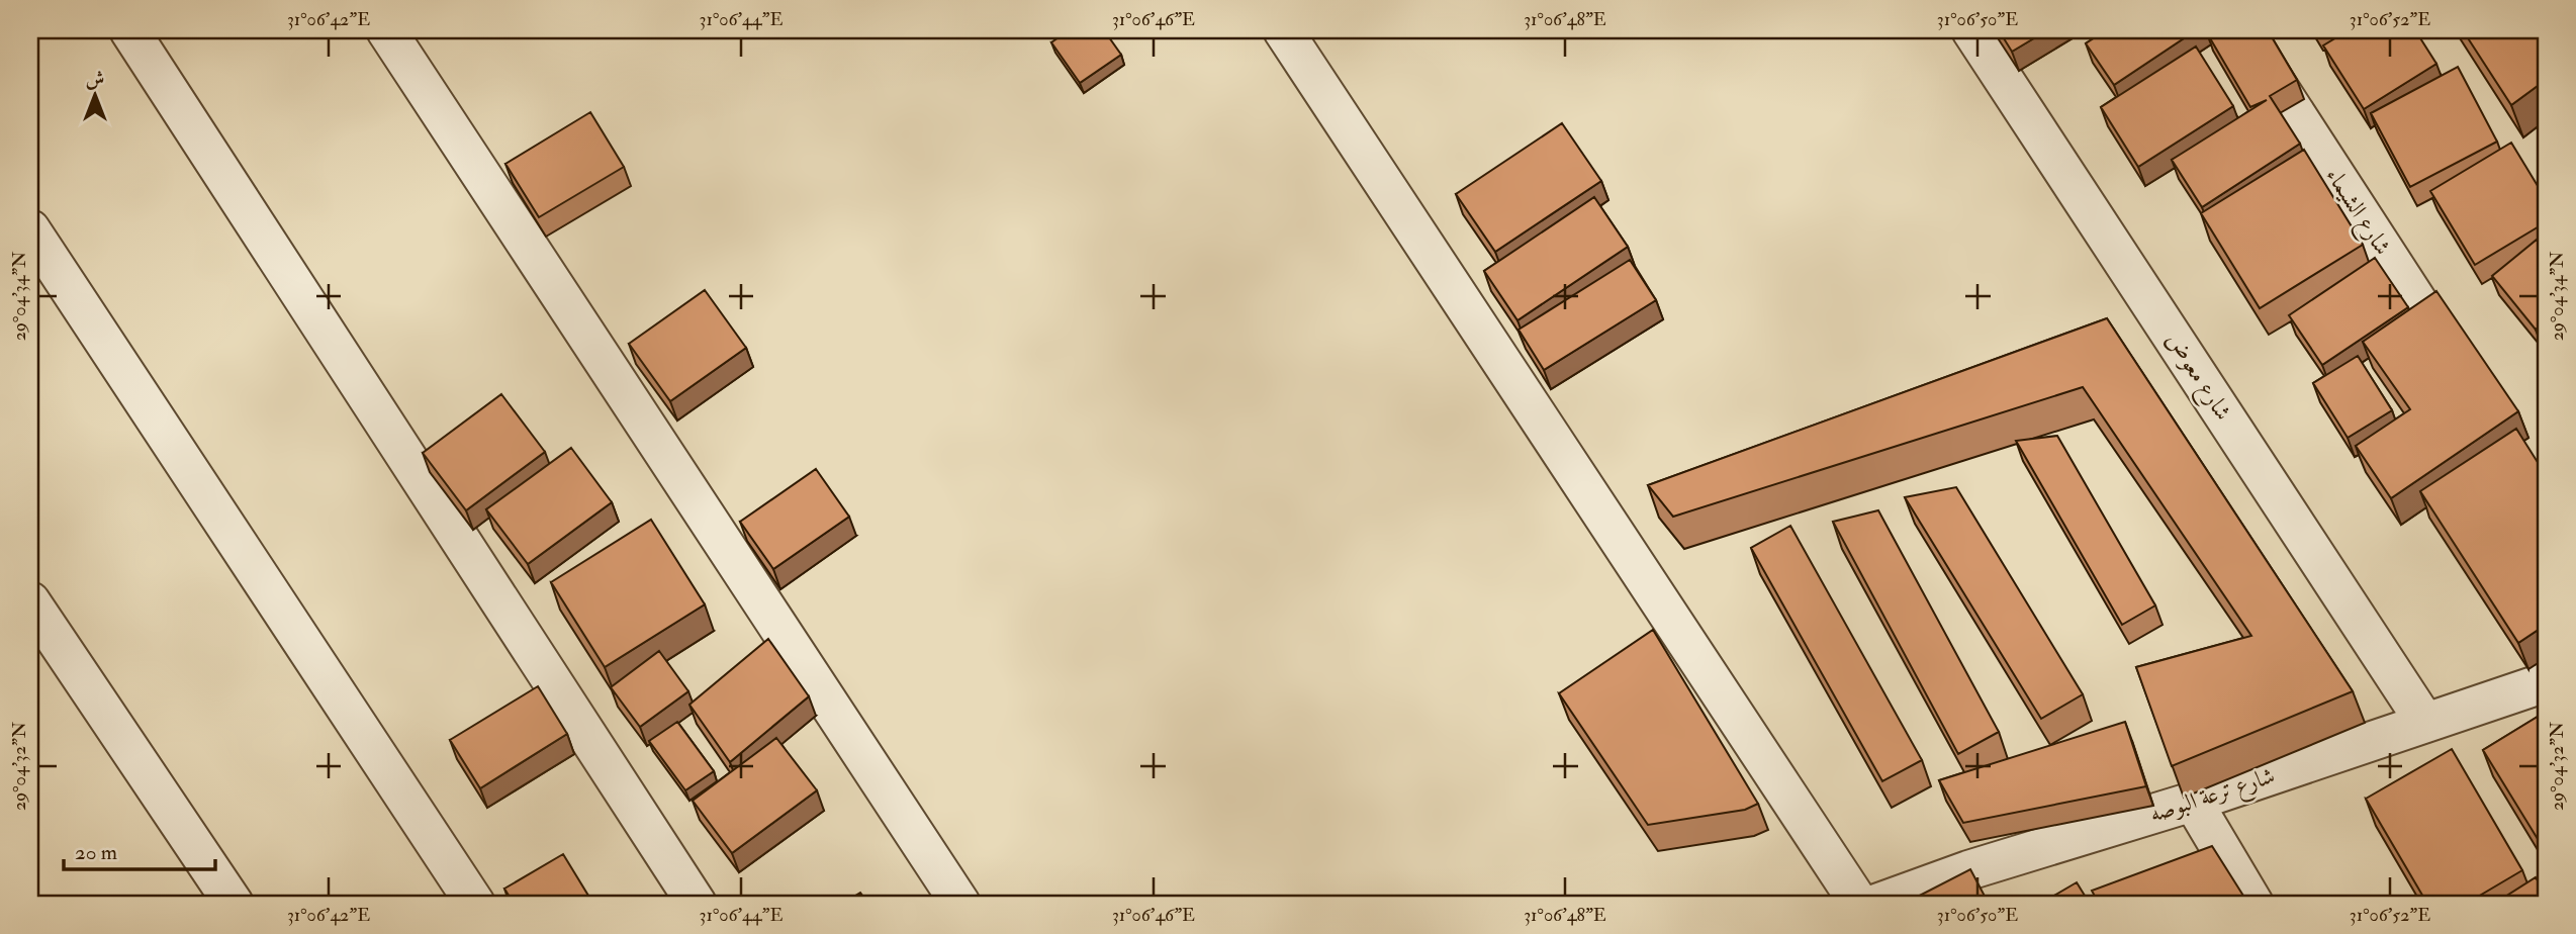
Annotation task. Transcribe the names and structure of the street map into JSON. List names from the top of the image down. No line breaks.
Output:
{"streets":{"street":["شارع الشيماء","شارع معوض","شارع ترعة البوصه"]},"crossings":[["شارع معوض","شارع ترعة البوصه"]],"scale_bar":"20 m","north":"top","coordinates":["31°06'42\"E","31°06'44\"E","31°06'46\"E","31°06'48\"E","31°06'50\"E","31°06'52\"E","29°04'34\"N","29°04'32\"N"]}
